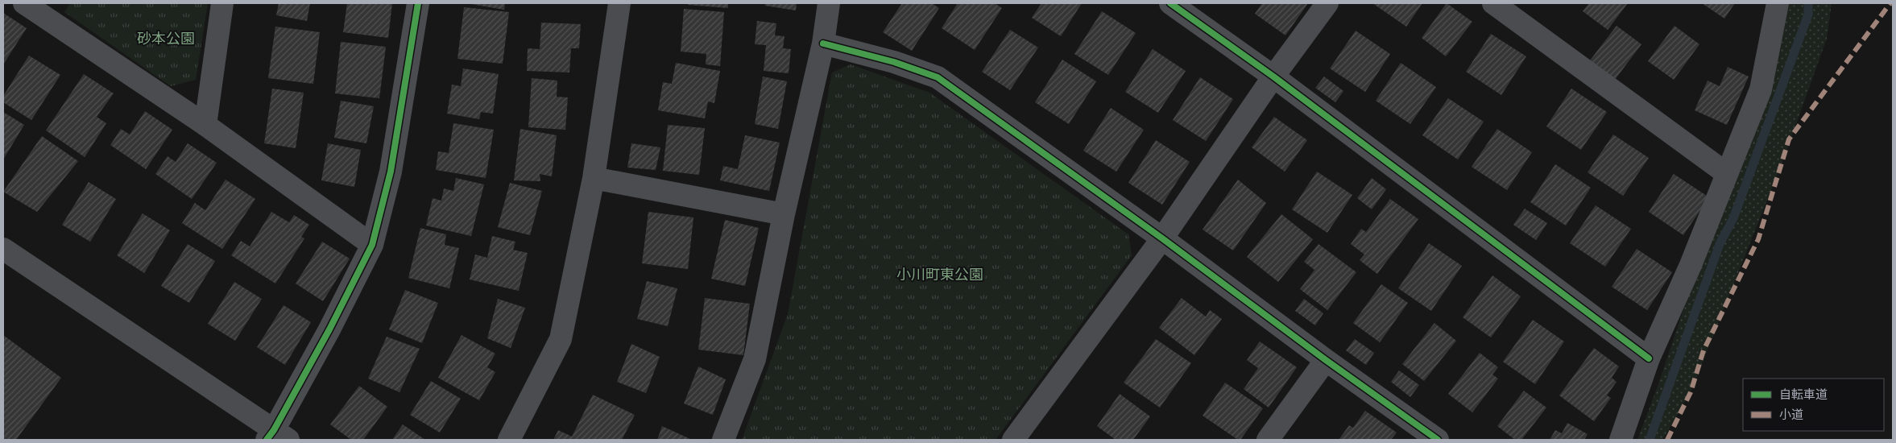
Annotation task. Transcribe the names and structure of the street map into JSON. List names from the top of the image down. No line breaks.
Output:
{"parks":["砂本公園","小川町東公園"],"legend":["自転車道","小道"]}
